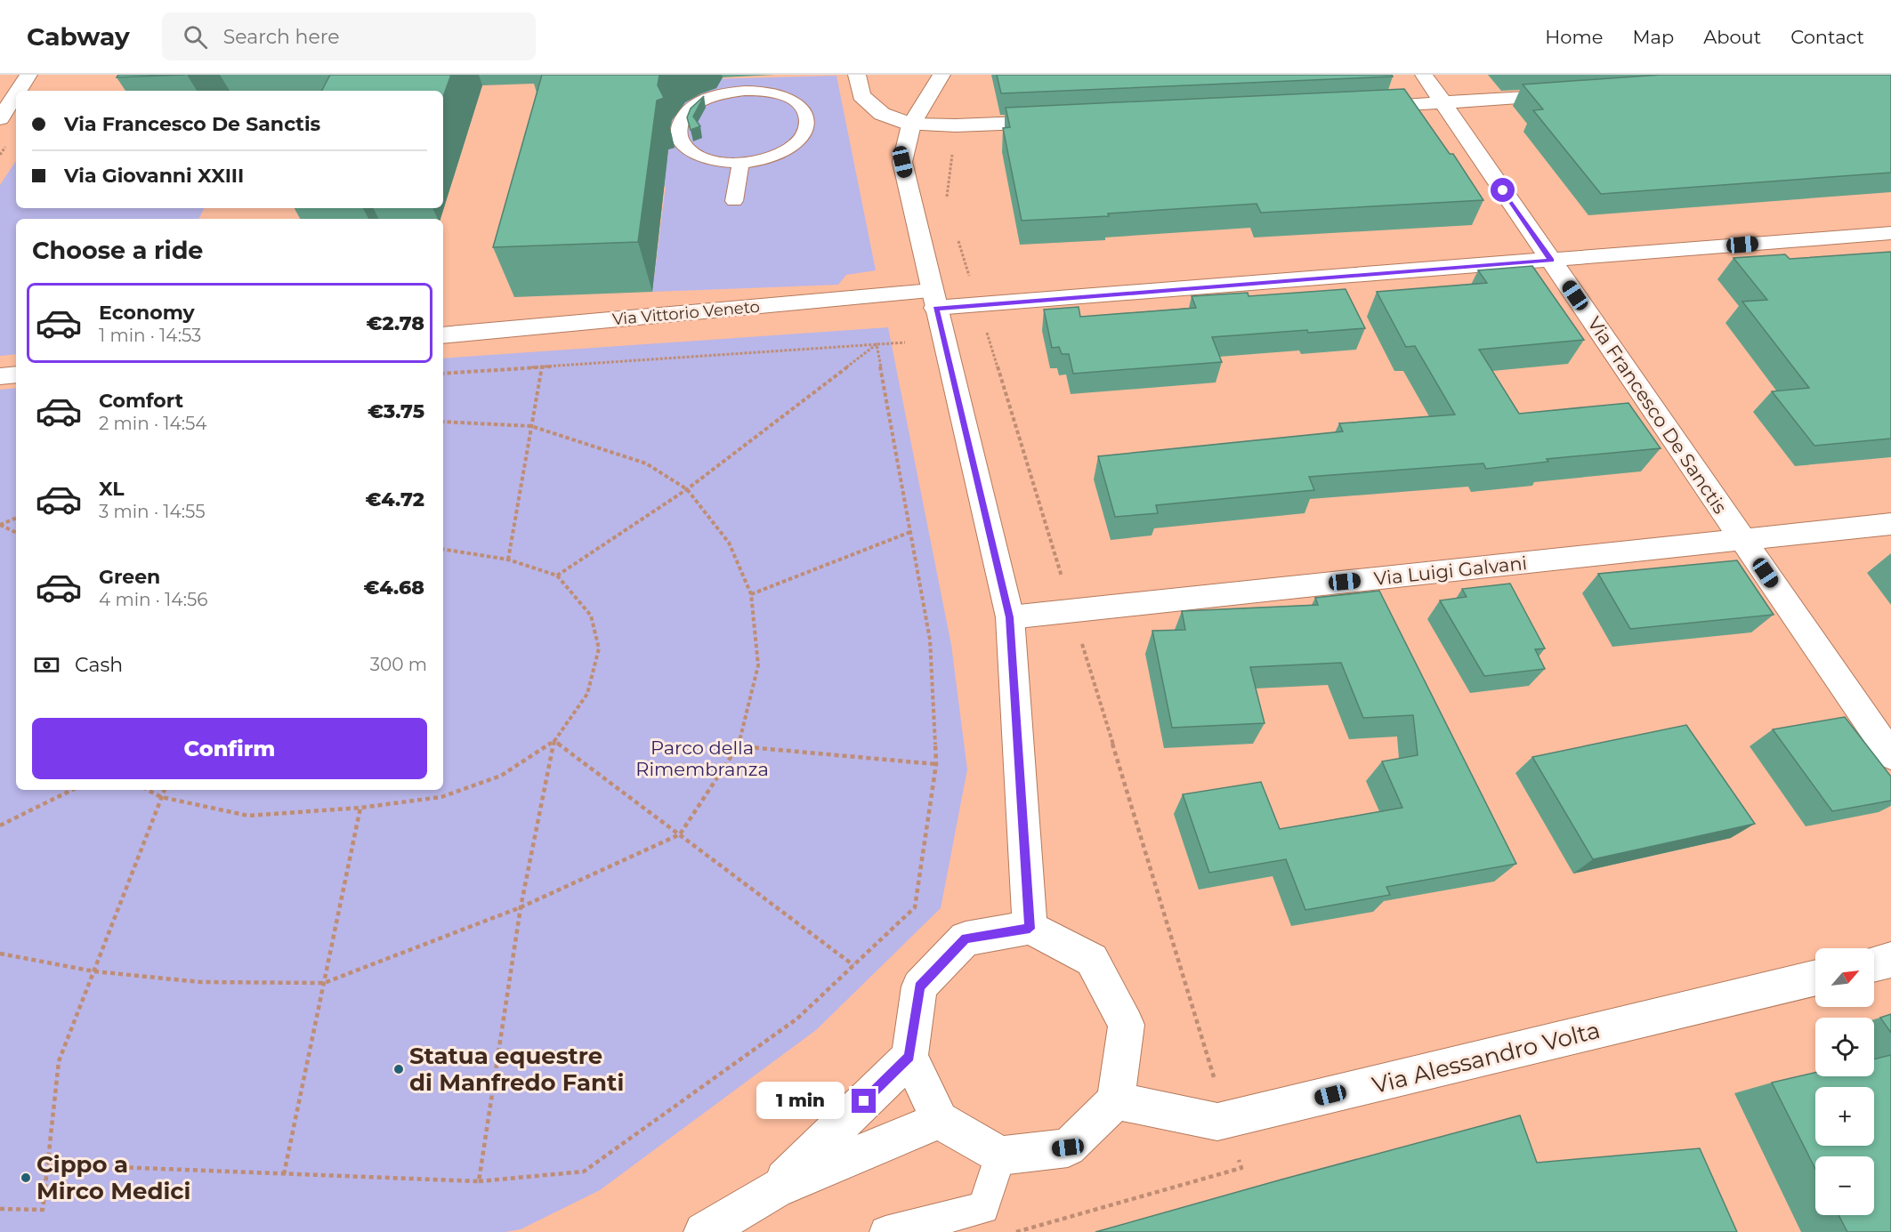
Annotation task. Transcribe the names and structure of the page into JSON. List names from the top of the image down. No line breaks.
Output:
{"streets":{"street":["Via Vittorio Veneto","Via Francesco De Sanctis","Via Luigi Galvani","Via Alessandro Volta"]},"crossings":[["Via Vittorio Veneto","Via Francesco De Sanctis"],["Via Francesco De Sanctis","Via Luigi Galvani"]],"parks":["Parco della Rimembranza"],"places":["Statua equestre di Manfredo Fanti","Cippo a Mirco Medici"],"north":"top right","page":{"header":"Cabway","search":"Search here","nav":["Home","Map","About","Contact"],"banner":["Via Francesco De Sanctis","Via Giovanni XXIII"],"heading":"Choose a ride","list":[{"name":"Economy","note":"1 min · 14:53","value":"€2.78"},{"name":"Comfort","note":"2 min · 14:54","value":"€3.75"},{"name":"XL","note":"3 min · 14:55","value":"€4.72"},{"name":"Green","note":"4 min · 14:56","value":"€4.68"}],"pay":["Cash","300 m"],"buttons":"Confirm","map_buttons":["+","−"],"bubble":"1 min"}}
